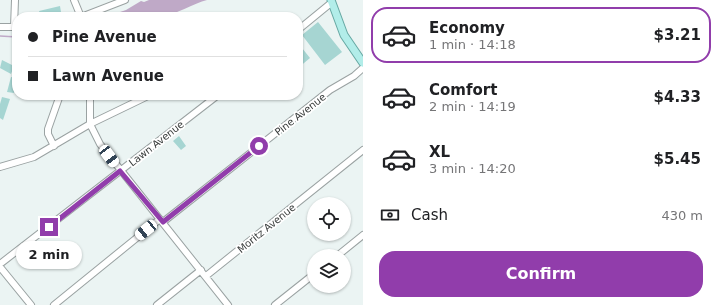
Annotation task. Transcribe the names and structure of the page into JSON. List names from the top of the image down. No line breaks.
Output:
{"streets":{"street":["Pine Avenue","Lawn Avenue","Moritz Avenue"]},"page":{"list":[{"name":"Economy","note":"1 min · 14:18","value":"$3.21"},{"name":"Comfort","note":"2 min · 14:19","value":"$4.33"},{"name":"XL","note":"3 min · 14:20","value":"$5.45"}],"banner":["Pine Avenue","Lawn Avenue"],"pay":["Cash","430 m"],"bubble":"2 min","buttons":"Confirm"}}
